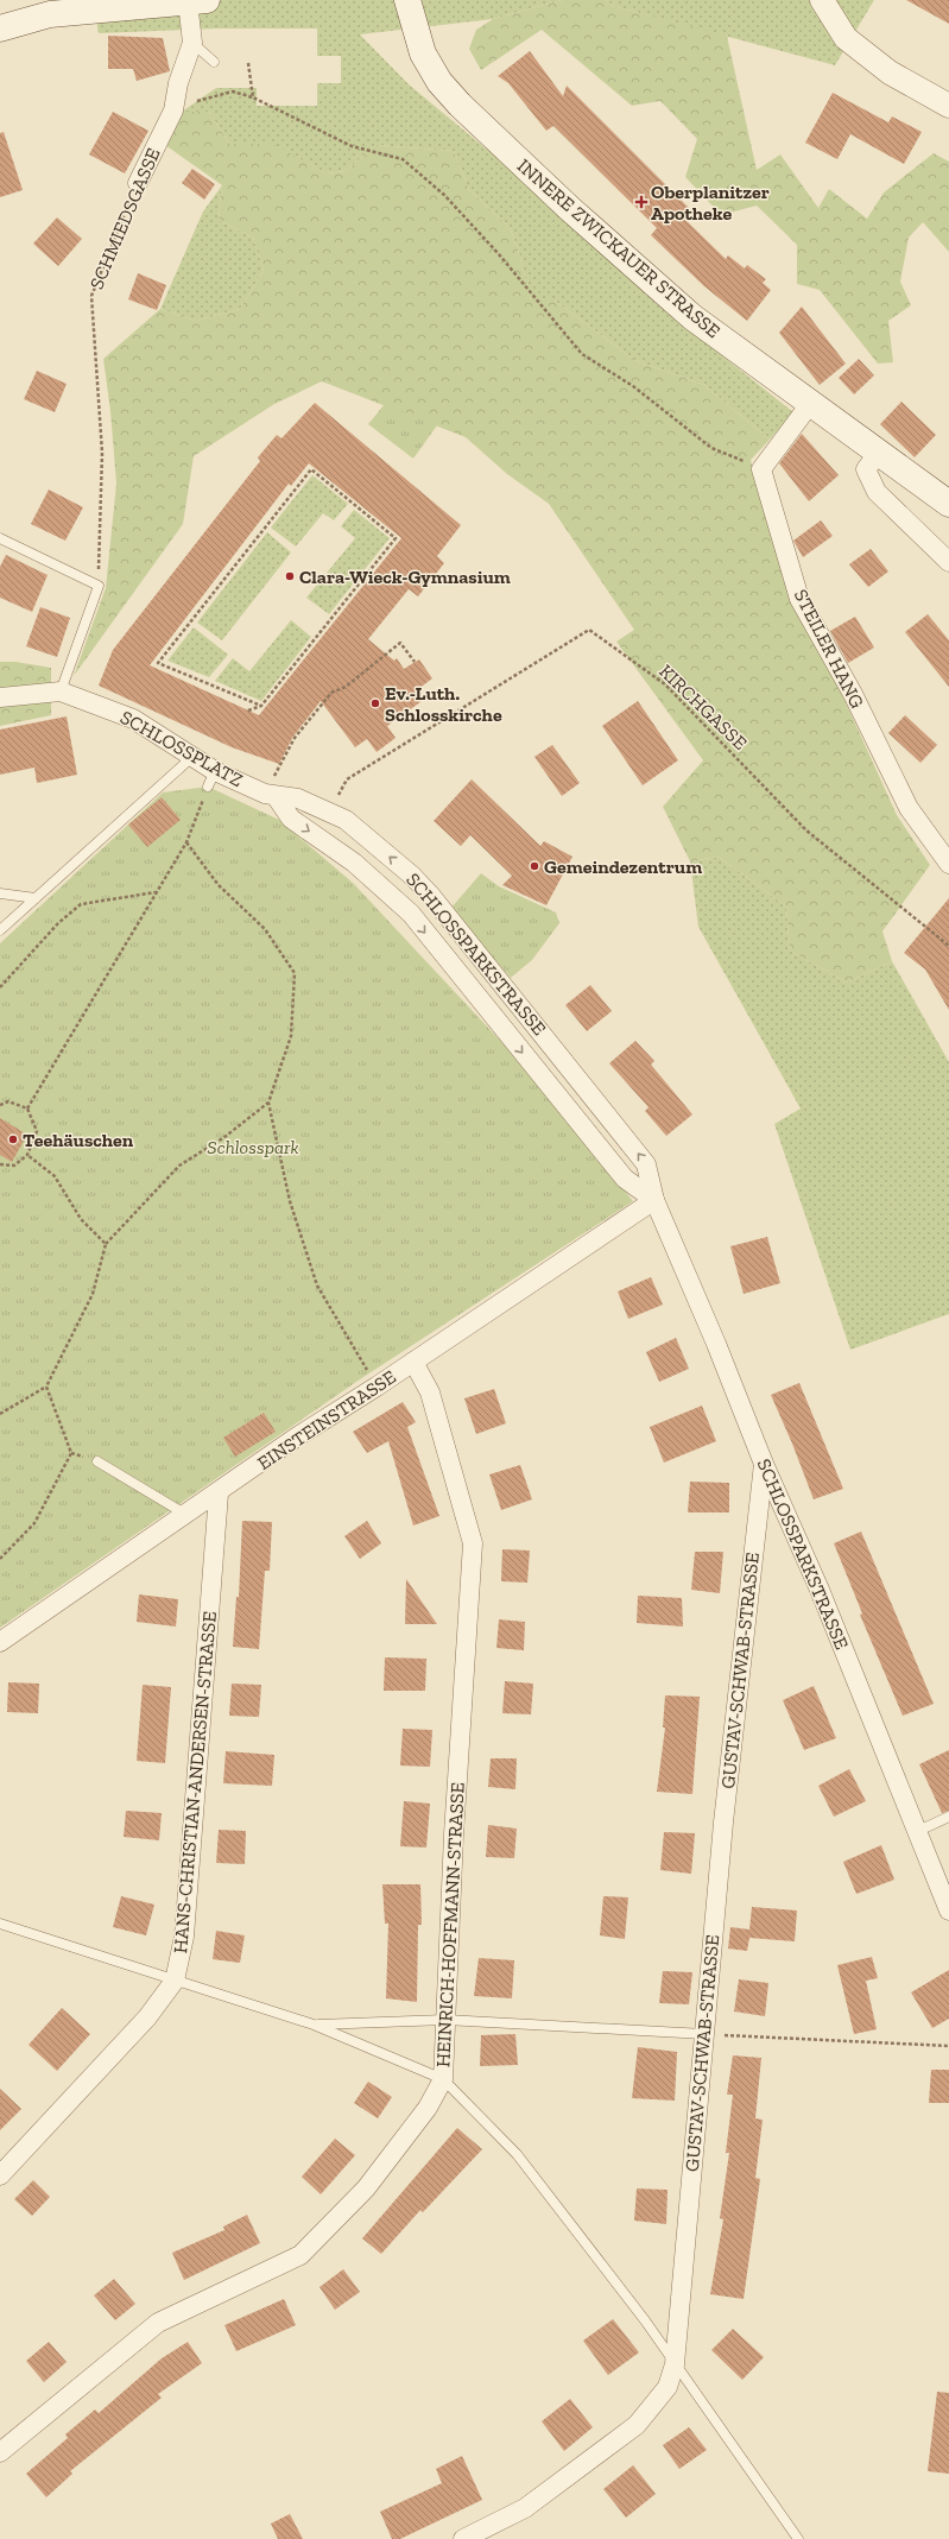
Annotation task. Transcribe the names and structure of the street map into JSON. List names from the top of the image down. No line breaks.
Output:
{"streets":{"main road":["INNERE ZWICKAUER STRASSE"],"street":["SCHMIEDSGASSE","STEILER HANG","SCHLOSSPLATZ","SCHLOSSPARKSTRASSE","EINSTEINSTRASSE","GUSTAV-SCHWAB-STRASSE","HANS-CHRISTIAN-ANDERSEN-STRASSE","HEINRICH-HOFFMANN-STRASSE"],"path":["KIRCHGASSE"]},"crossings":[["KIRCHGASSE","SCHLOSSPARKSTRASSE"],["SCHLOSSPLATZ","SCHLOSSPARKSTRASSE"],["SCHLOSSPARKSTRASSE","EINSTEINSTRASSE"],["SCHLOSSPARKSTRASSE","GUSTAV-SCHWAB-STRASSE"],["EINSTEINSTRASSE","HANS-CHRISTIAN-ANDERSEN-STRASSE"],["EINSTEINSTRASSE","HEINRICH-HOFFMANN-STRASSE"]],"parks":["Schlosspark"],"places":{"health":["Oberplanitzer Apotheke"],"other":["Clara-Wieck-Gymnasium","Ev.-Luth. Schlosskirche","Gemeindezentrum","Teehäuschen"]}}
